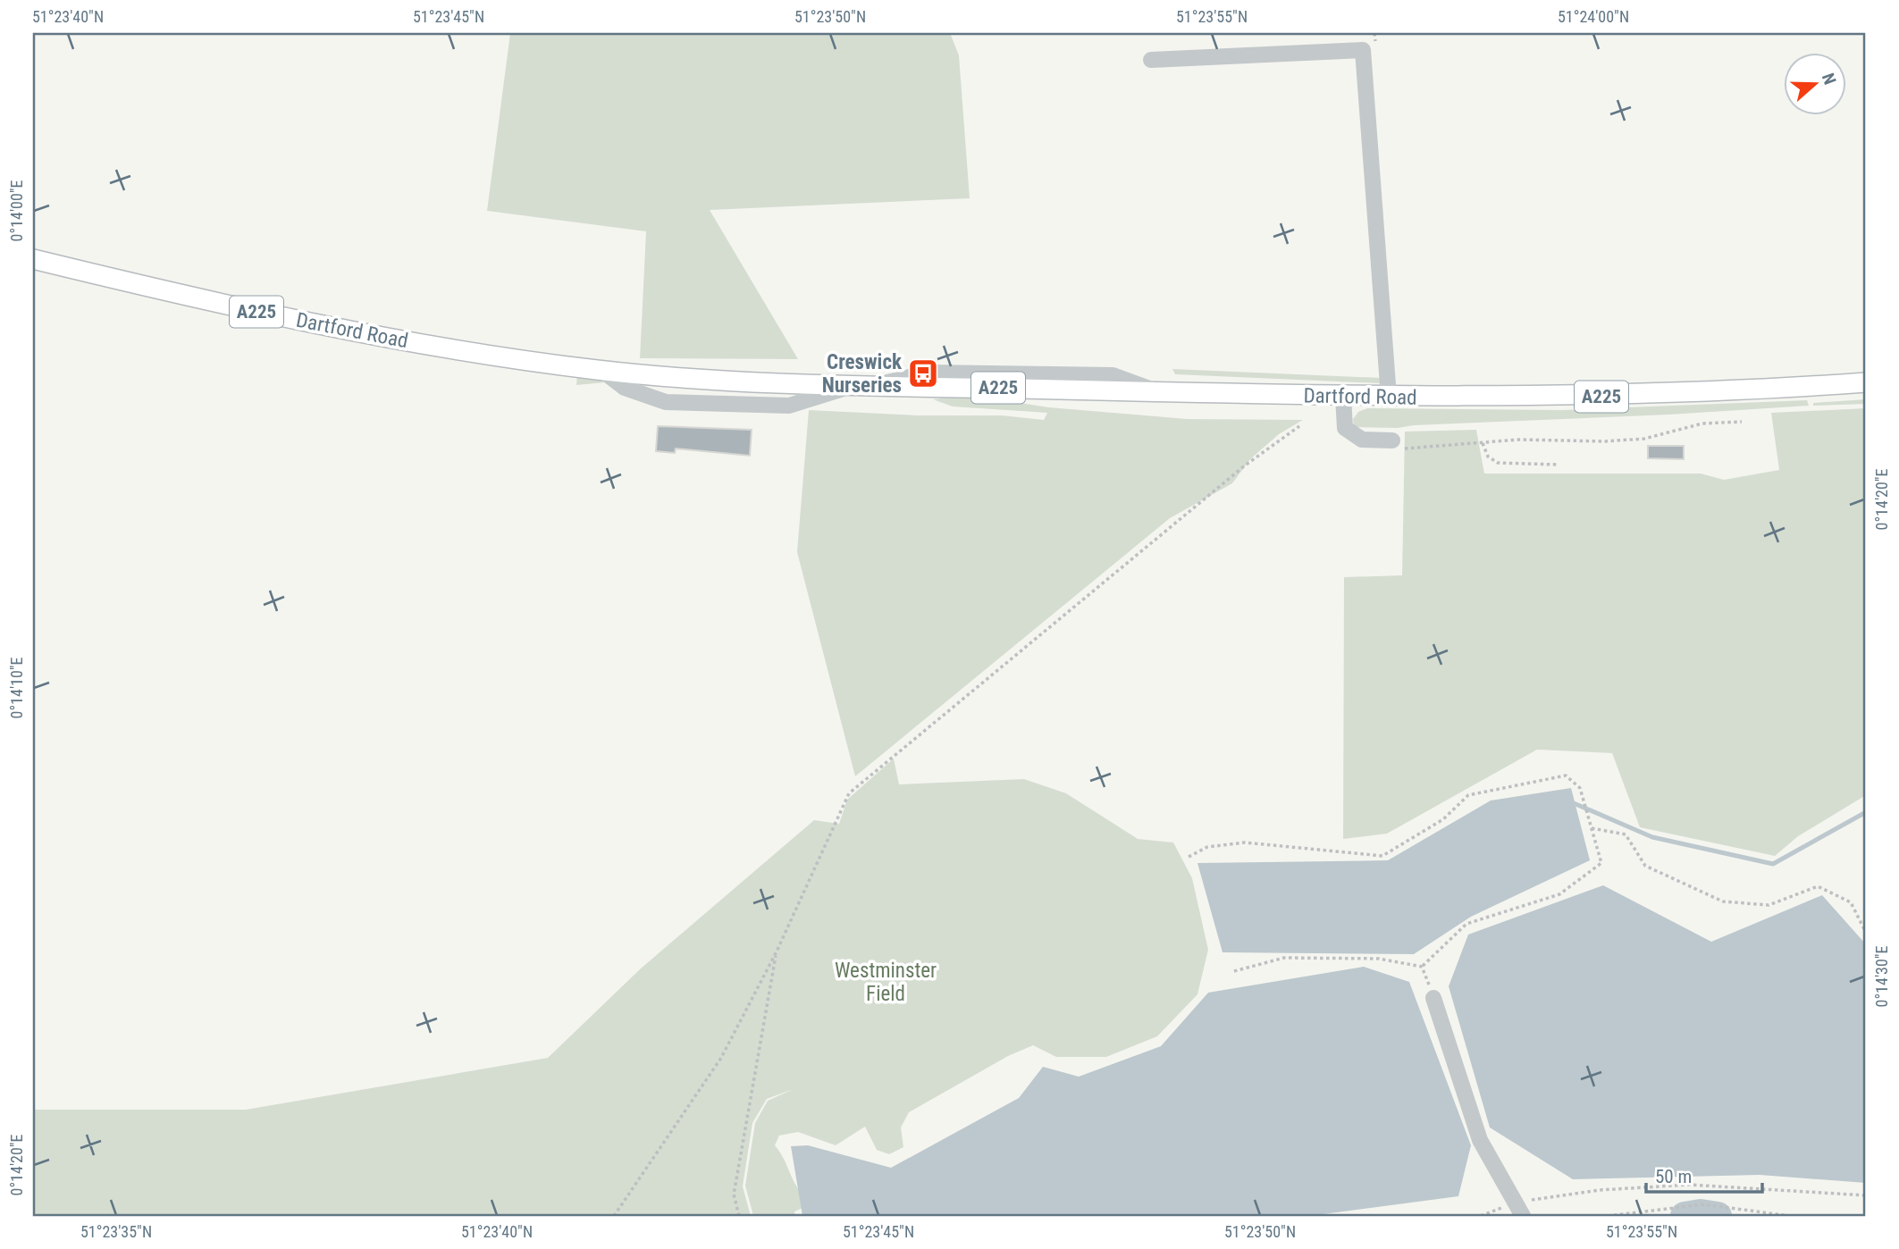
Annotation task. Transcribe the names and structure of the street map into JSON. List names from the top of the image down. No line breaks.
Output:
{"streets":{"main road":["A225","Dartford Road"]},"parks":["Westminster Field"],"places":{"bus stop":["Creswick Nurseries"]},"scale_bar":"50 m","north":"right","coordinates":["51°23'40\"N","51°23'45\"N","51°23'50\"N","51°23'55\"N","51°24'00\"N","0°14'00\"E","0°14'20\"E","0°14'10\"E","0°14'30\"E","51°23'35\"N"]}
